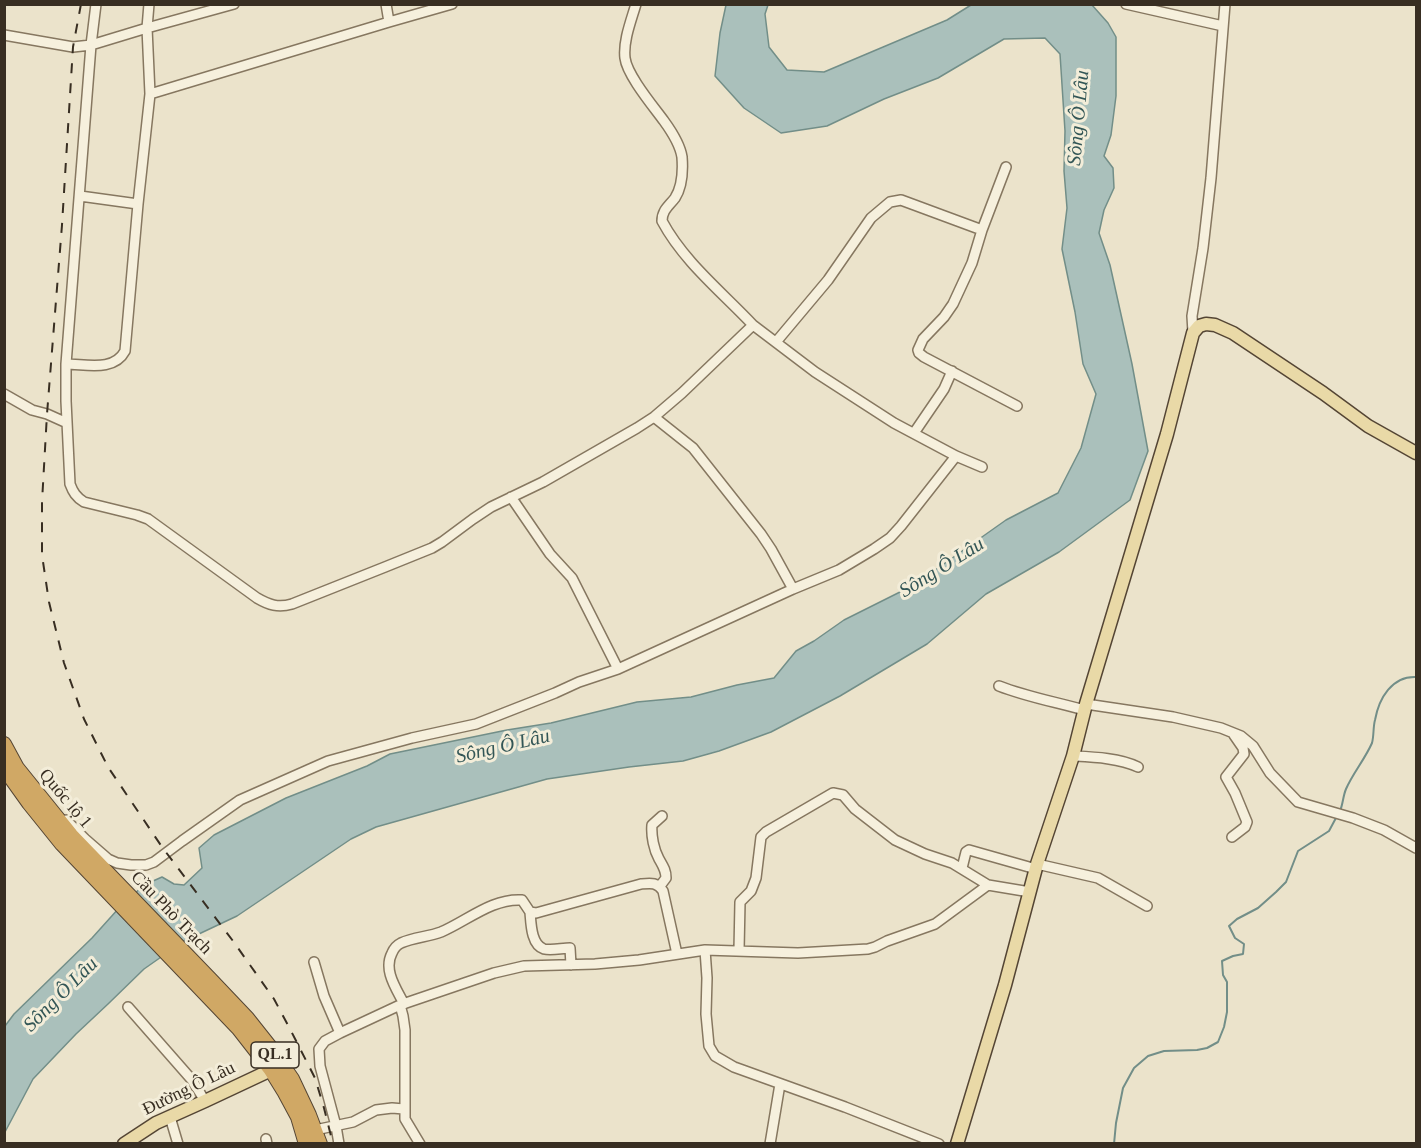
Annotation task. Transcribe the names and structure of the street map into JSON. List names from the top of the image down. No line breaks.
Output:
{"streets":{"highway":["Quốc lộ 1","Cầu Phò Trạch","QL.1"],"main road":["Đường Ô Lâu"]},"crossings":[["Quốc lộ 1","Cầu Phò Trạch"],["Cầu Phò Trạch","QL.1"],["QL.1","Đường Ô Lâu"]],"water":["Sông Ô Lâu"]}
